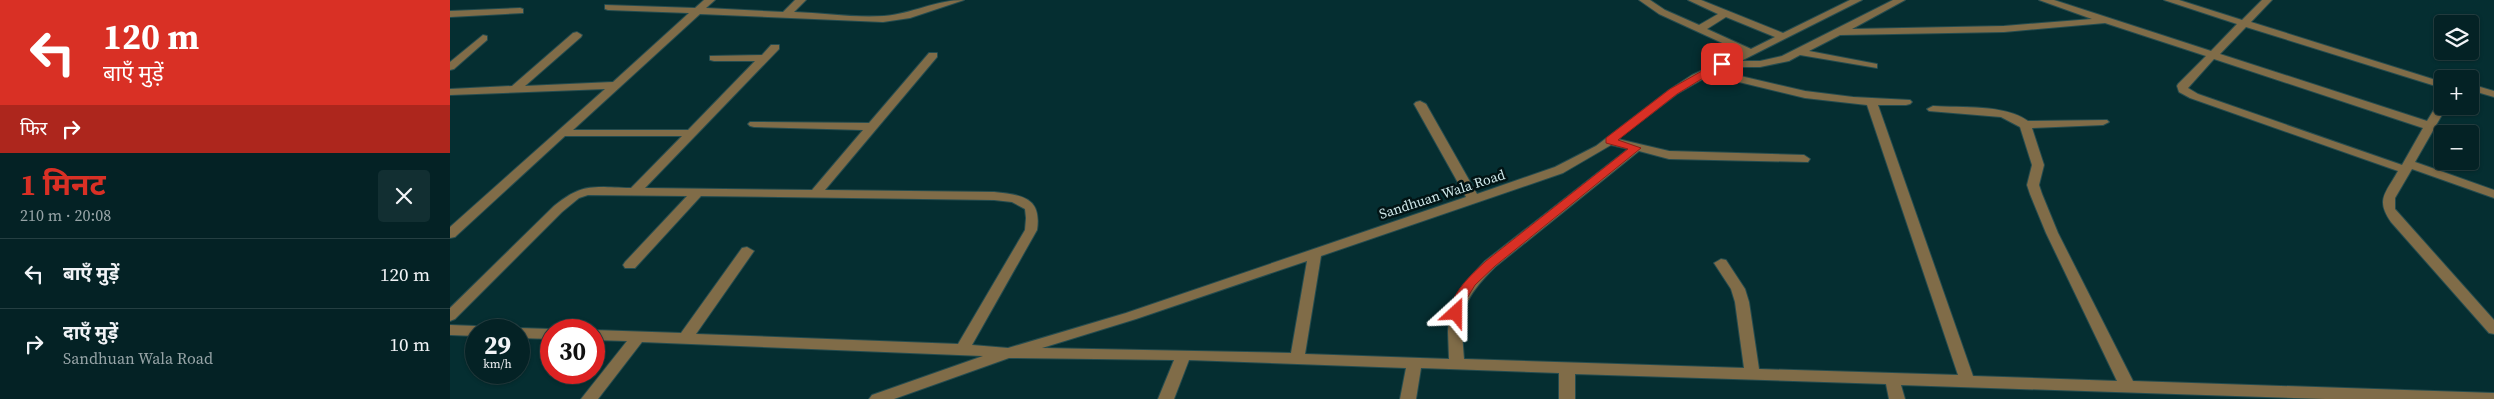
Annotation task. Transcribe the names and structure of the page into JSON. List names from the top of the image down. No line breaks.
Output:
{"streets":{"street":["Sandhuan Wala Road"]},"page":{"turn":["120 m","बाएँ मुड़ें"],"map_buttons":["+","−"],"then":"फिर","heading":["1 मिनट","210 m · 20:08"],"list":[{"name":"बाएँ मुड़ें","value":"120 m"},{"name":"दाएँ मुड़ें","note":"Sandhuan Wala Road","value":"10 m"}],"speed":"29 km/h","limit":"30"}}
